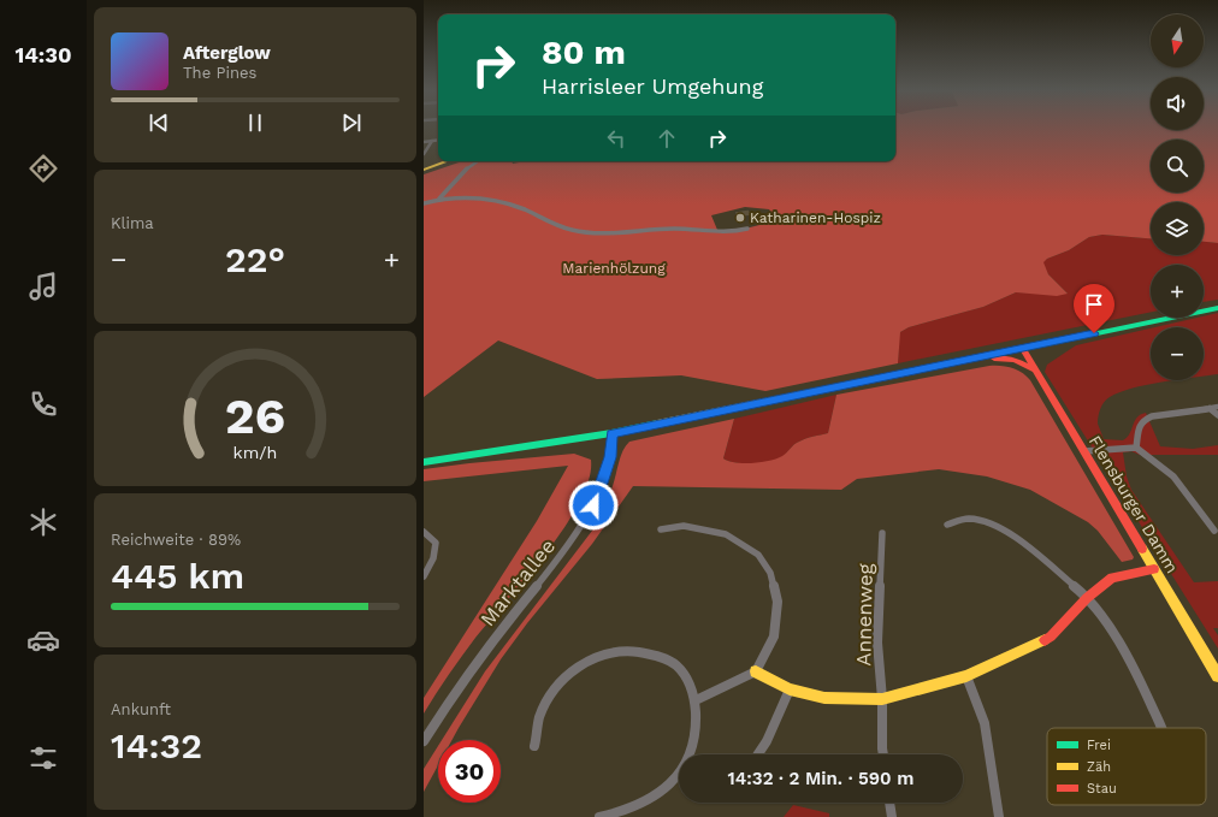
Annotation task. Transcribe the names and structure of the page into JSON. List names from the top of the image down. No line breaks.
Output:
{"streets":{"main road":["Flensburger Damm"],"street":["Marktallee","Annenweg"]},"parks":["Marienhölzung"],"places":["Katharinen-Hospiz"],"legend":["Frei","Zäh","Stau"],"north":"bottom","page":{"tabs":"14:30","map_buttons":["+","−"],"turn":["80 m","Harrisleer Umgehung"],"song":["Afterglow","The Pines"],"tile":["Klima",["Reichweite · 89%","445 km"],["Ankunft","14:32"]],"heat":["−","22°","+"],"limit":"30","trip":"14:32 · 2 Min. · 590 m","gauge":["26","km/h"]}}
